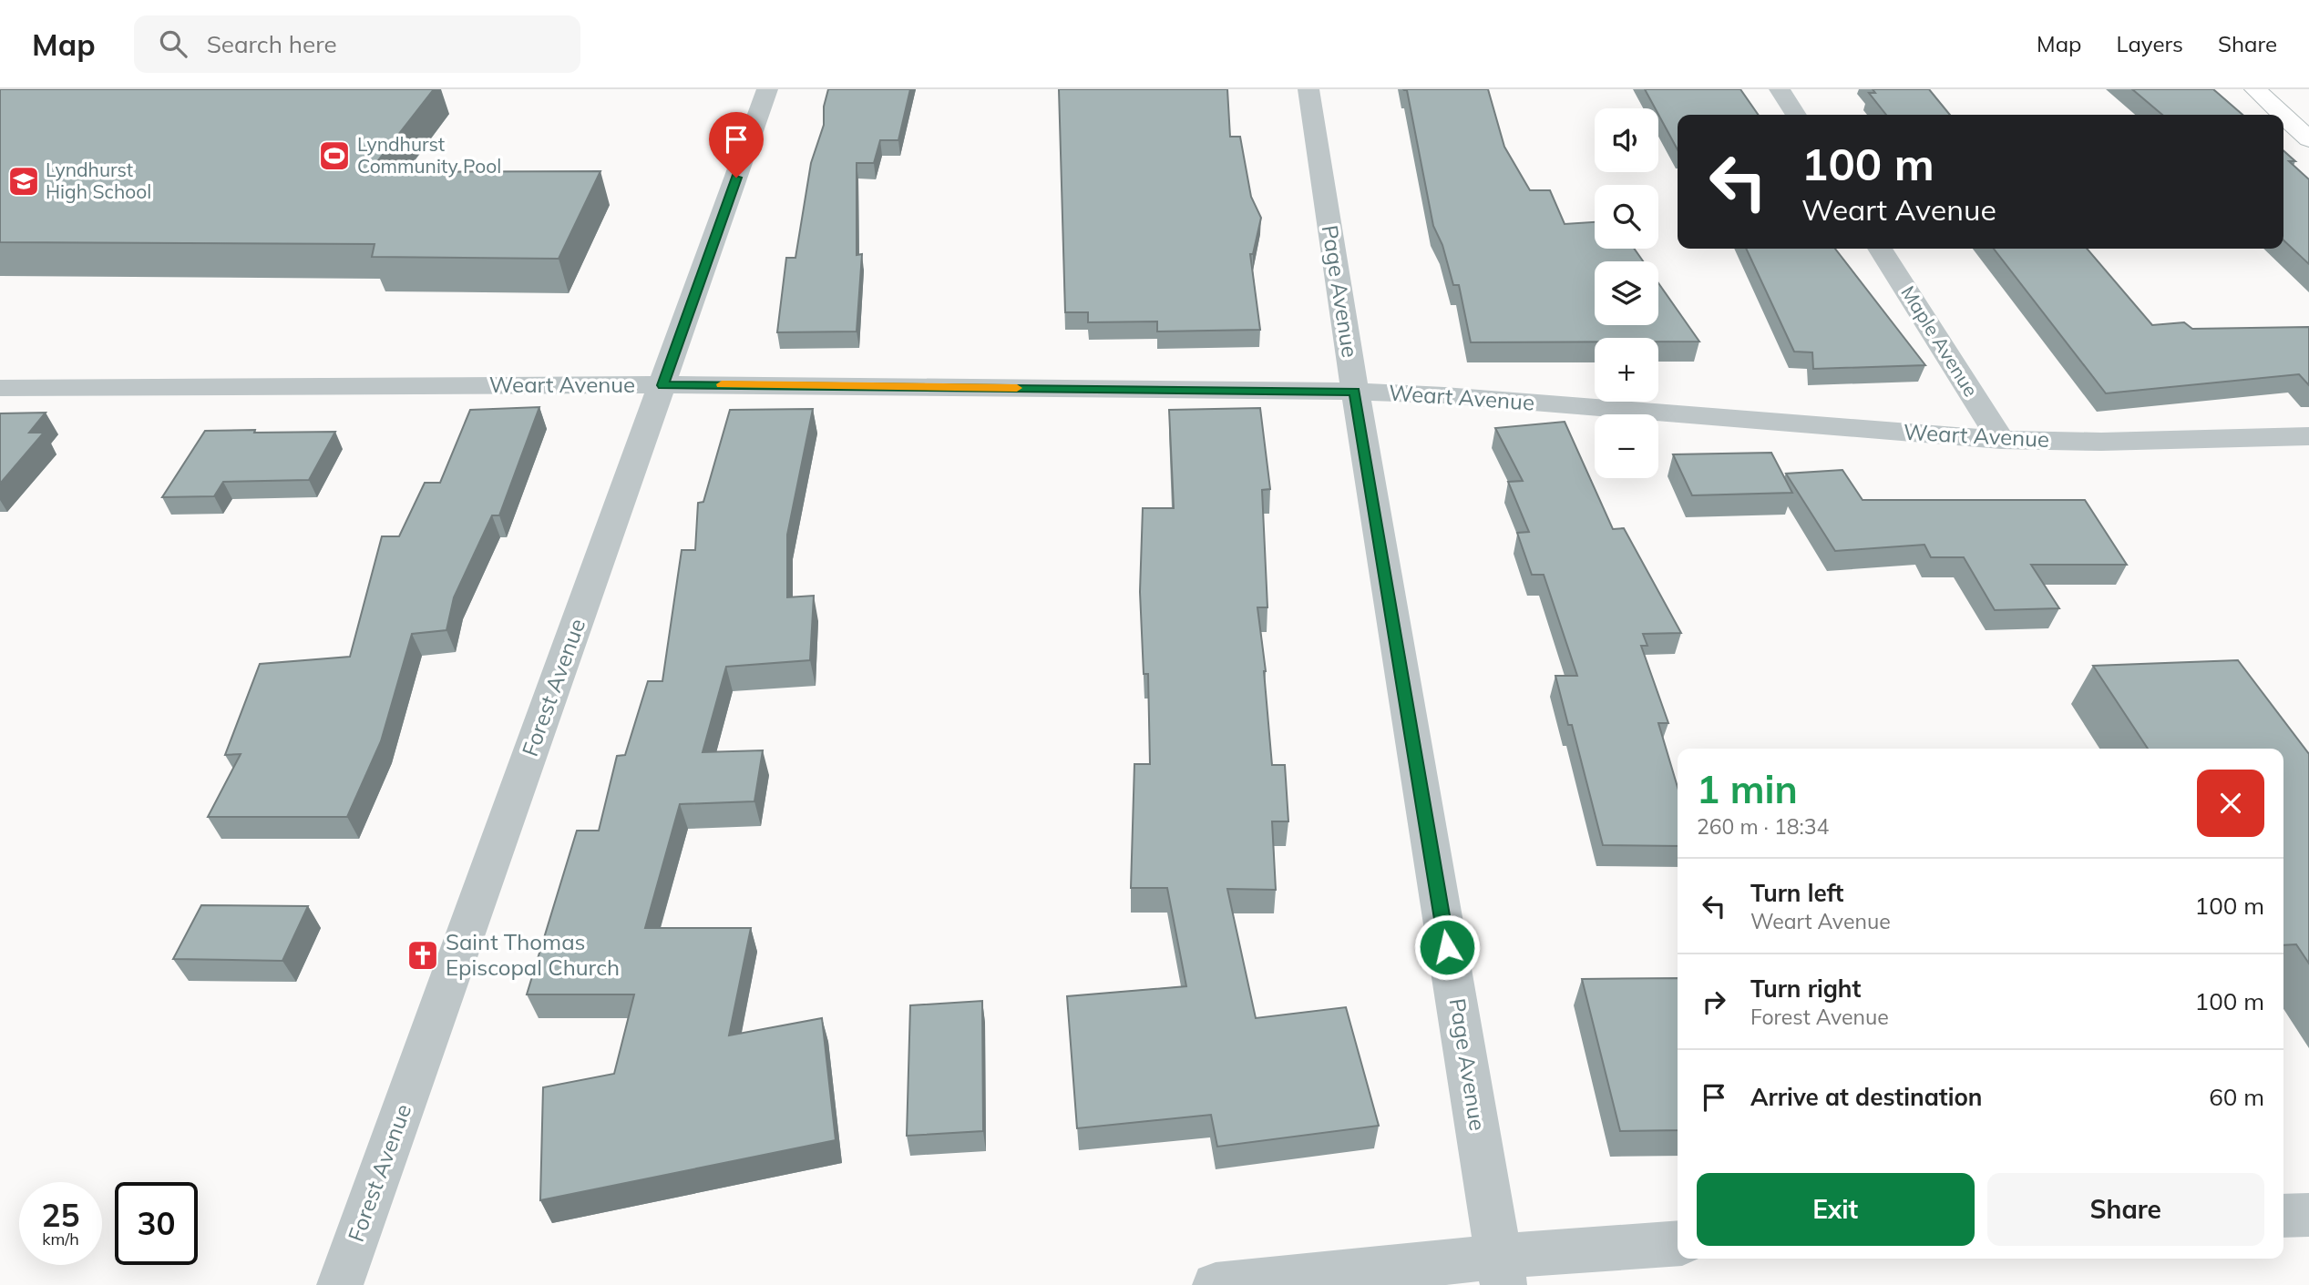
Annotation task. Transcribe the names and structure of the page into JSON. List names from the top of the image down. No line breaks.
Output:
{"streets":{"street":["Page Avenue","Maple Avenue","Weart Avenue","Forest Avenue"]},"crossings":[["Page Avenue","Weart Avenue"],["Maple Avenue","Weart Avenue"],["Weart Avenue","Forest Avenue"]],"places":{"sports":["Lyndhurst Community Pool"],"school or university":["Lyndhurst High School"],"church":["Saint Thomas Episcopal Church"]},"page":{"header":"Map","search":"Search here","nav":["Map","Layers","Share"],"map_buttons":["+","−"],"turn":["100 m","Weart Avenue"],"heading":["1 min","260 m · 18:34"],"list":[{"name":"Turn left","note":"Weart Avenue","value":"100 m"},{"name":"Turn right","note":"Forest Avenue","value":"100 m"},{"name":"Arrive at destination","value":"60 m"}],"buttons":["Exit","Share"],"speed":"25 km/h","limit":"30"}}
